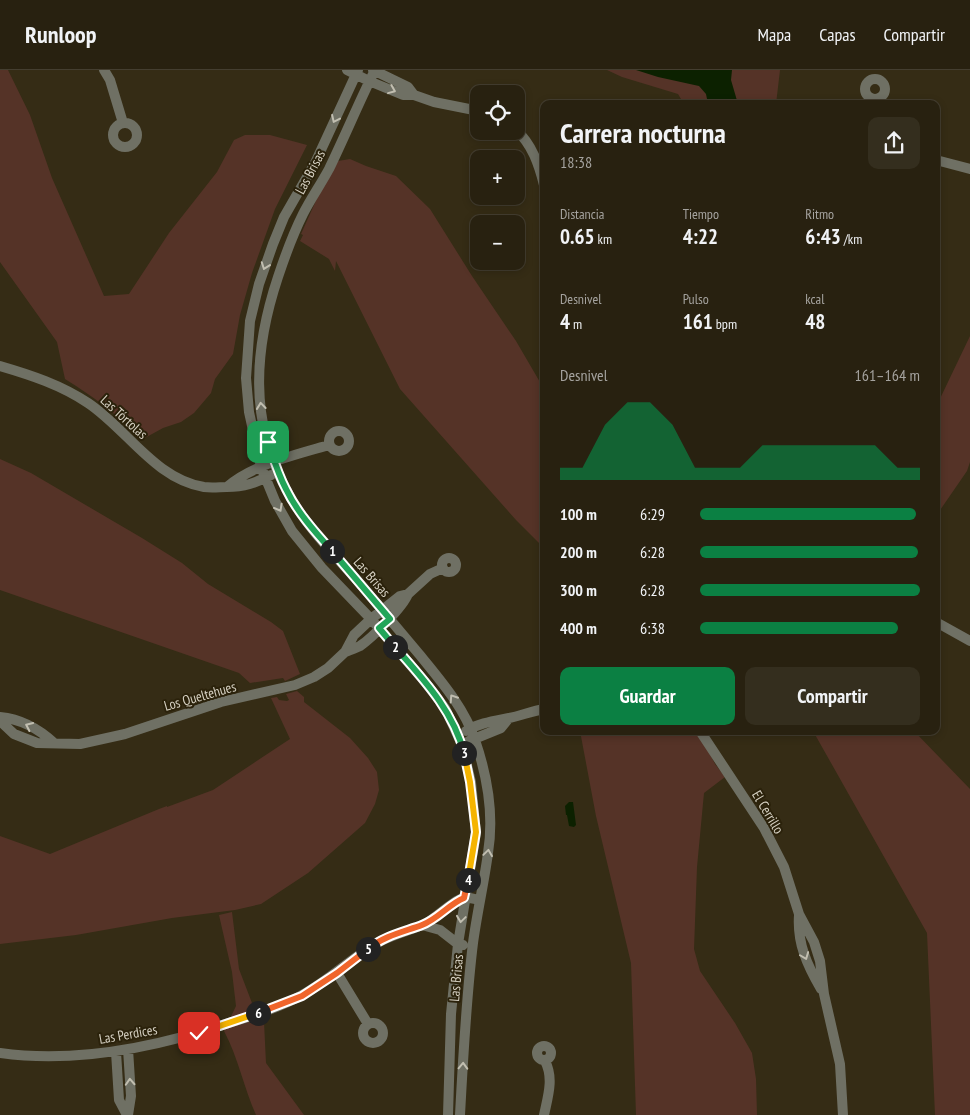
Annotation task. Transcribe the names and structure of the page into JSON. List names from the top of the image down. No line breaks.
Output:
{"streets":{"street":["Las Brisas","Las Tórtolas","Los Queltehues","El Cerrillo","Las Perdices"]},"crossings":[["Las Brisas","Las Tórtolas"],["Las Brisas","Los Queltehues"],["Las Brisas","Las Perdices"]],"page":{"header":"Runloop","nav":["Mapa","Capas","Compartir"],"map_buttons":["+","−"],"heading":["Carrera nocturna","18:38"],"stats":[["Distancia","0.65 km"],["Tiempo","4:22"],["Ritmo","6:43 /km"],["Desnivel","4 m"],["Pulso","161 bpm"],["kcal","48"]],"chart":["Desnivel","161–164 m"],"list":[{"name":"100 m","note":"6:29"},{"name":"200 m","note":"6:28"},{"name":"300 m","note":"6:28"},{"name":"400 m","note":"6:38"}],"pins":["1","2","3","4","5","6"],"buttons":["Guardar","Compartir"]}}
